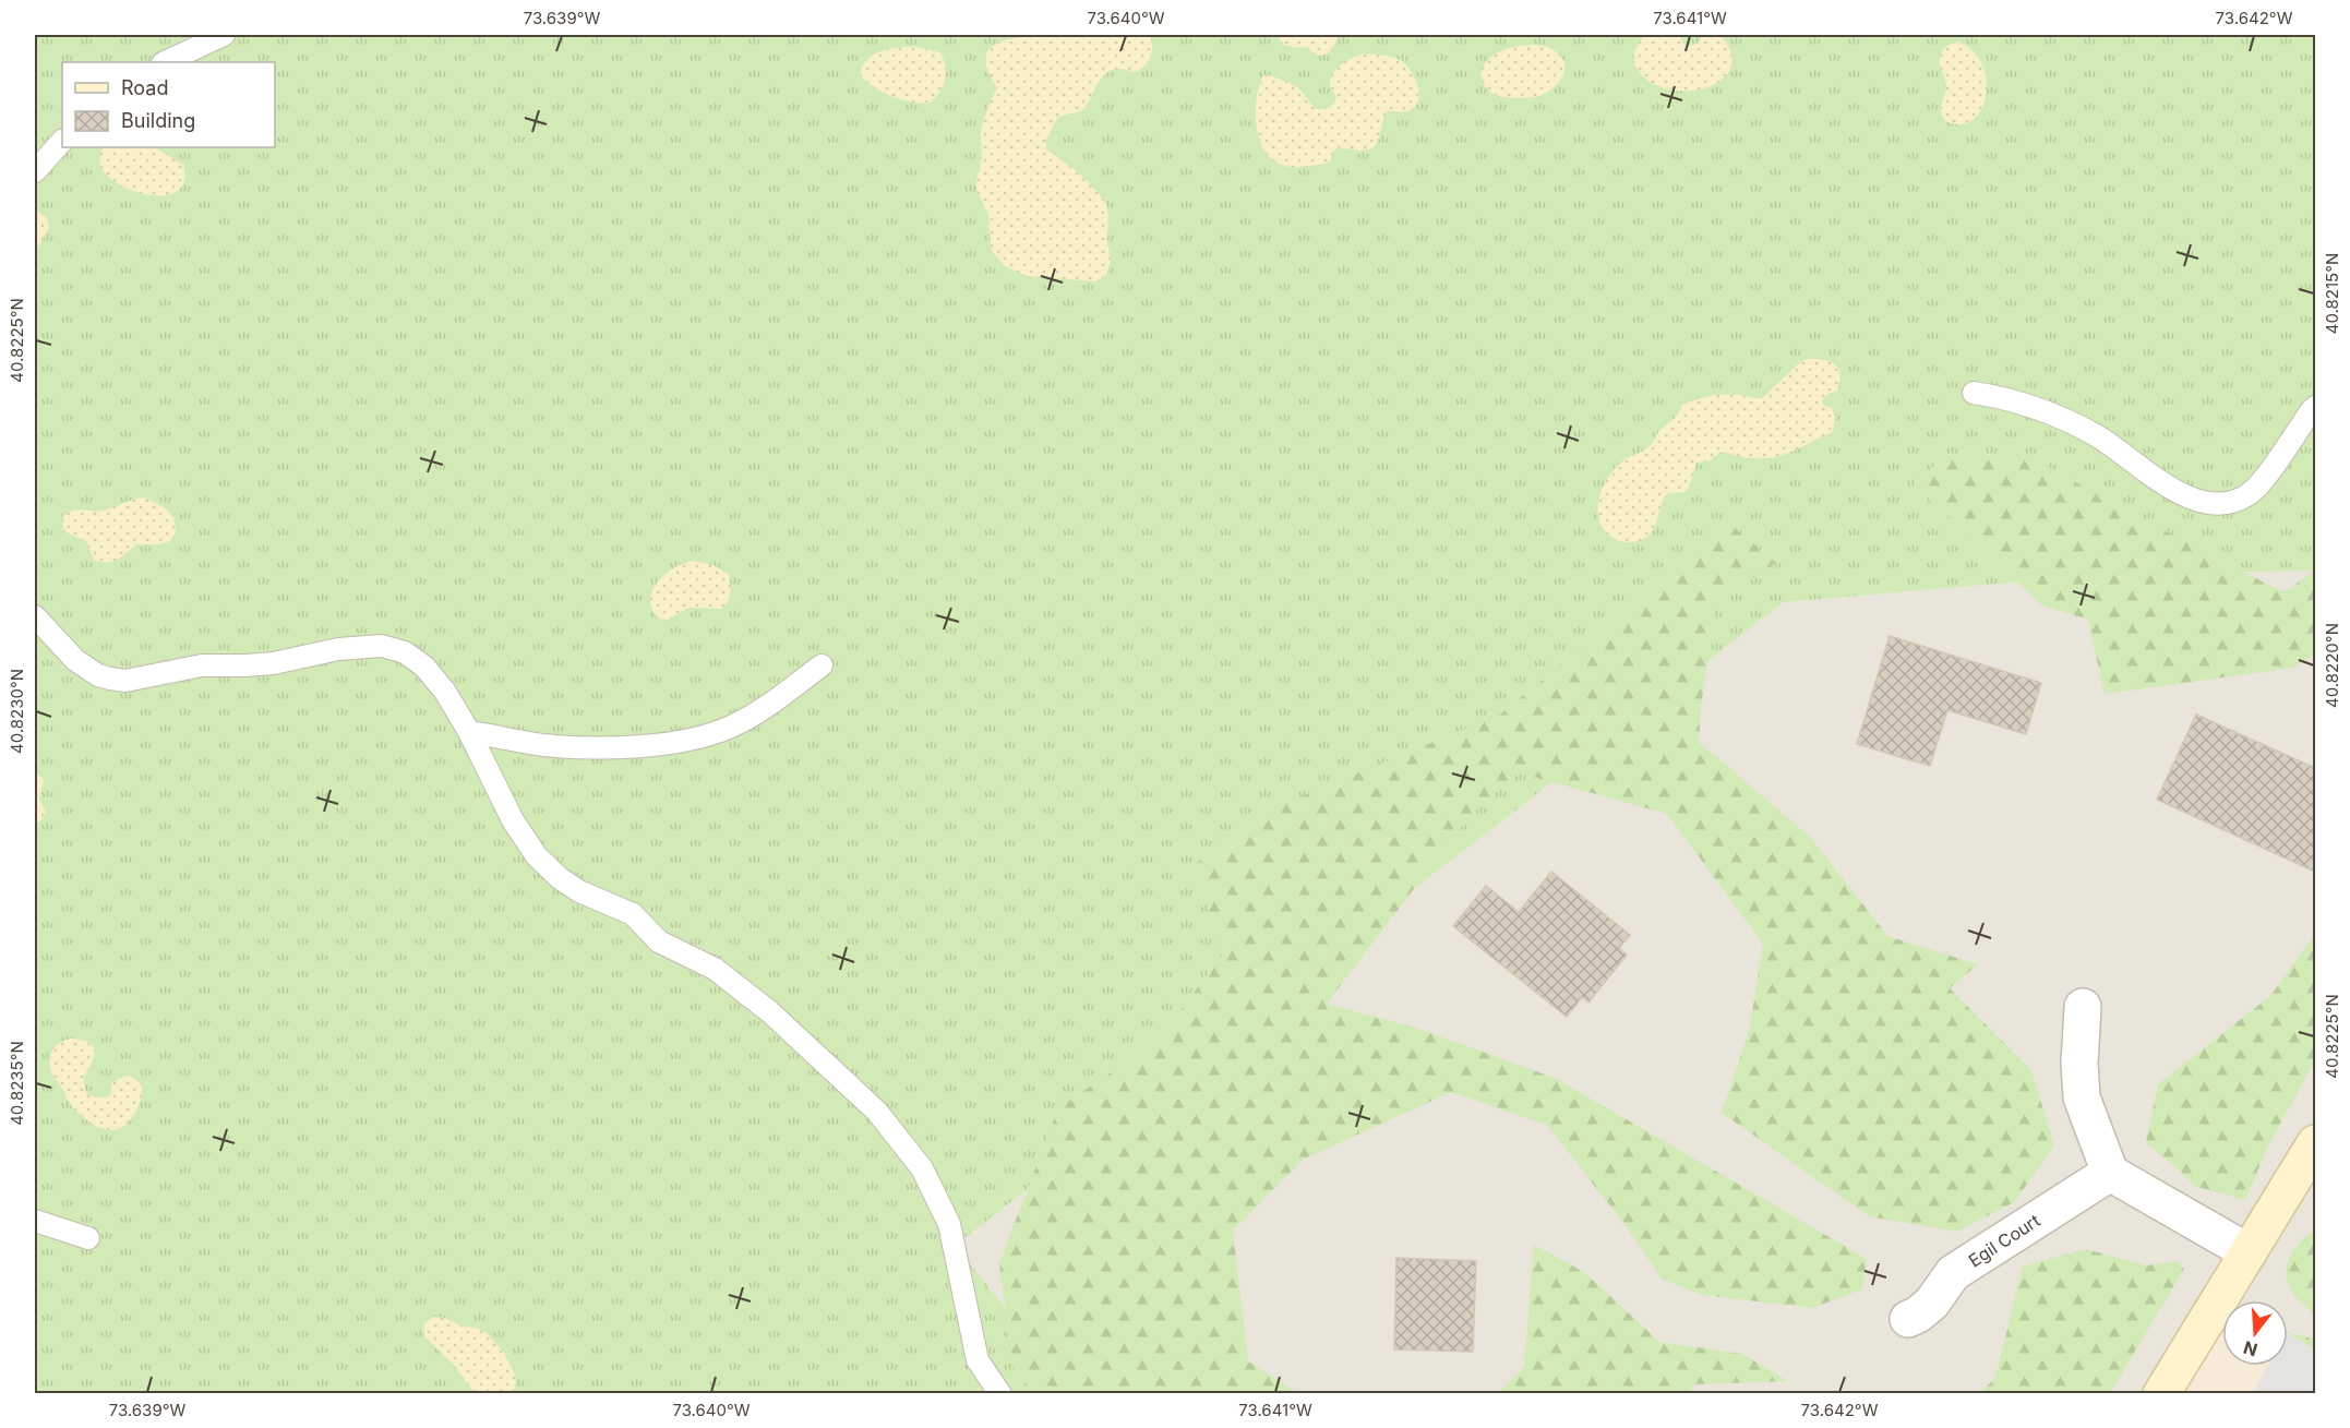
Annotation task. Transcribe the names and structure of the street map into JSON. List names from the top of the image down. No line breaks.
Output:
{"streets":{"street":["Egil Court"]},"legend":["Road","Building"],"north":"bottom","coordinates":["73.639°W","73.640°W","73.641°W","73.642°W","40.8215°N","40.8225°N","40.8220°N","40.8230°N","40.8235°N"]}
